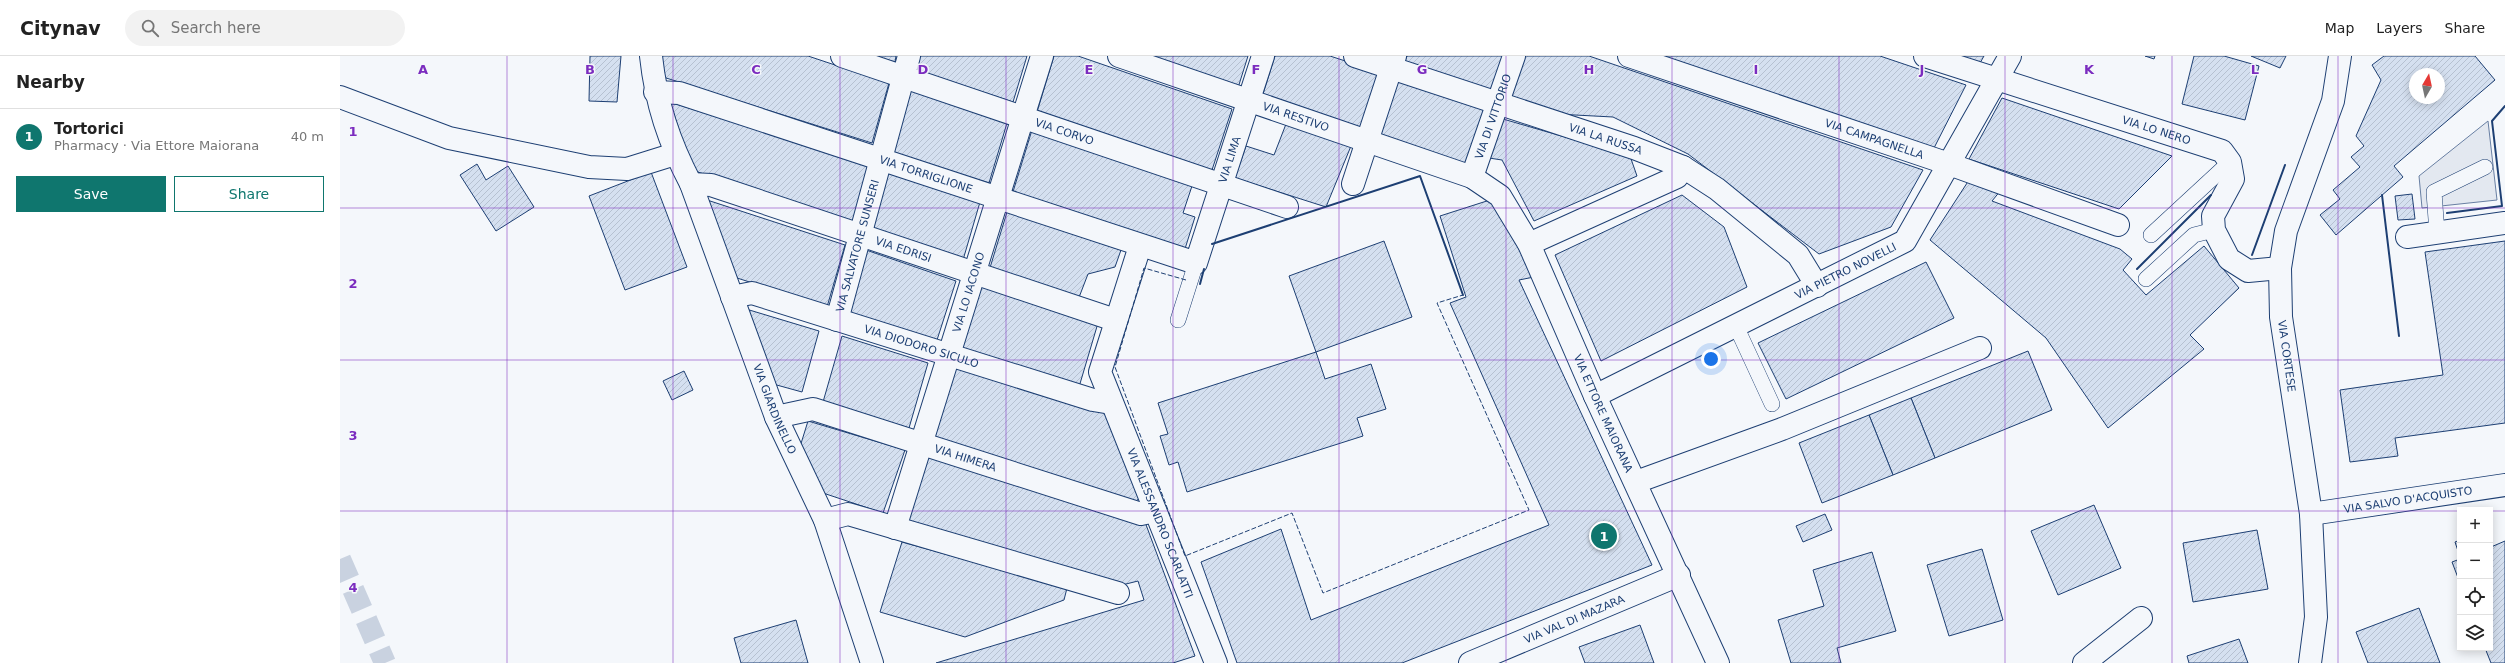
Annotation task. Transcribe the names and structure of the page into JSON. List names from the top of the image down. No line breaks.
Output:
{"streets":{"street":["VIA RESTIVO","VIA DI VITTORIO","VIA CORVO","VIA LO NERO","VIA LA RUSSA","VIA CAMPAGNELLA","VIA LIMA","VIA TORRIGLIONE","VIA SALVATORE SUNSERI","VIA EDRISI","VIA PIETRO NOVELLI","VIA LO IACONO","VIA DIODORO SICULO","VIA CORTESE","VIA GIARDINELLO","VIA ETTORE MAIORANA","VIA HIMERA","VIA SALVO D'ACQUISTO","VIA ALESSANDRO SCARLATTI","VIA VAL DI MAZARA"]},"crossings":[["VIA RESTIVO","VIA DI VITTORIO"],["VIA RESTIVO","VIA LIMA"],["VIA RESTIVO","VIA ETTORE MAIORANA"],["VIA DI VITTORIO","VIA LA RUSSA"],["VIA DI VITTORIO","VIA ETTORE MAIORANA"],["VIA CORVO","VIA LIMA"],["VIA CORVO","VIA SALVATORE SUNSERI"],["VIA CORVO","VIA LO IACONO"],["VIA LO NERO","VIA PIETRO NOVELLI"],["VIA LA RUSSA","VIA PIETRO NOVELLI"],["VIA CAMPAGNELLA","VIA PIETRO NOVELLI"],["VIA LIMA","VIA TORRIGLIONE"],["VIA TORRIGLIONE","VIA SALVATORE SUNSERI"],["VIA TORRIGLIONE","VIA LO IACONO"],["VIA TORRIGLIONE","VIA GIARDINELLO"],["VIA TORRIGLIONE","VIA ALESSANDRO SCARLATTI"],["VIA SALVATORE SUNSERI","VIA EDRISI"],["VIA SALVATORE SUNSERI","VIA DIODORO SICULO"],["VIA EDRISI","VIA LO IACONO"],["VIA EDRISI","VIA GIARDINELLO"],["VIA EDRISI","VIA ALESSANDRO SCARLATTI"],["VIA PIETRO NOVELLI","VIA ETTORE MAIORANA"],["VIA LO IACONO","VIA DIODORO SICULO"],["VIA LO IACONO","VIA HIMERA"],["VIA DIODORO SICULO","VIA GIARDINELLO"],["VIA DIODORO SICULO","VIA ALESSANDRO SCARLATTI"],["VIA CORTESE","VIA SALVO D'ACQUISTO"],["VIA GIARDINELLO","VIA HIMERA"],["VIA ETTORE MAIORANA","VIA VAL DI MAZARA"],["VIA HIMERA","VIA ALESSANDRO SCARLATTI"]],"north":"top","page":{"header":"Citynav","search":"Search here","nav":["Map","Layers","Share"],"heading":"Nearby","list":[{"mark":"1","name":"Tortorici","note":"Pharmacy · Via Ettore Maiorana","value":"40 m"}],"buttons":["Save","Share"],"map_buttons":["+","−"],"pins":"1"},"grid":{"columns":["A","B","C","D","E","F","G","H","I","J","K","L"],"rows":["1","2","3","4"]}}
